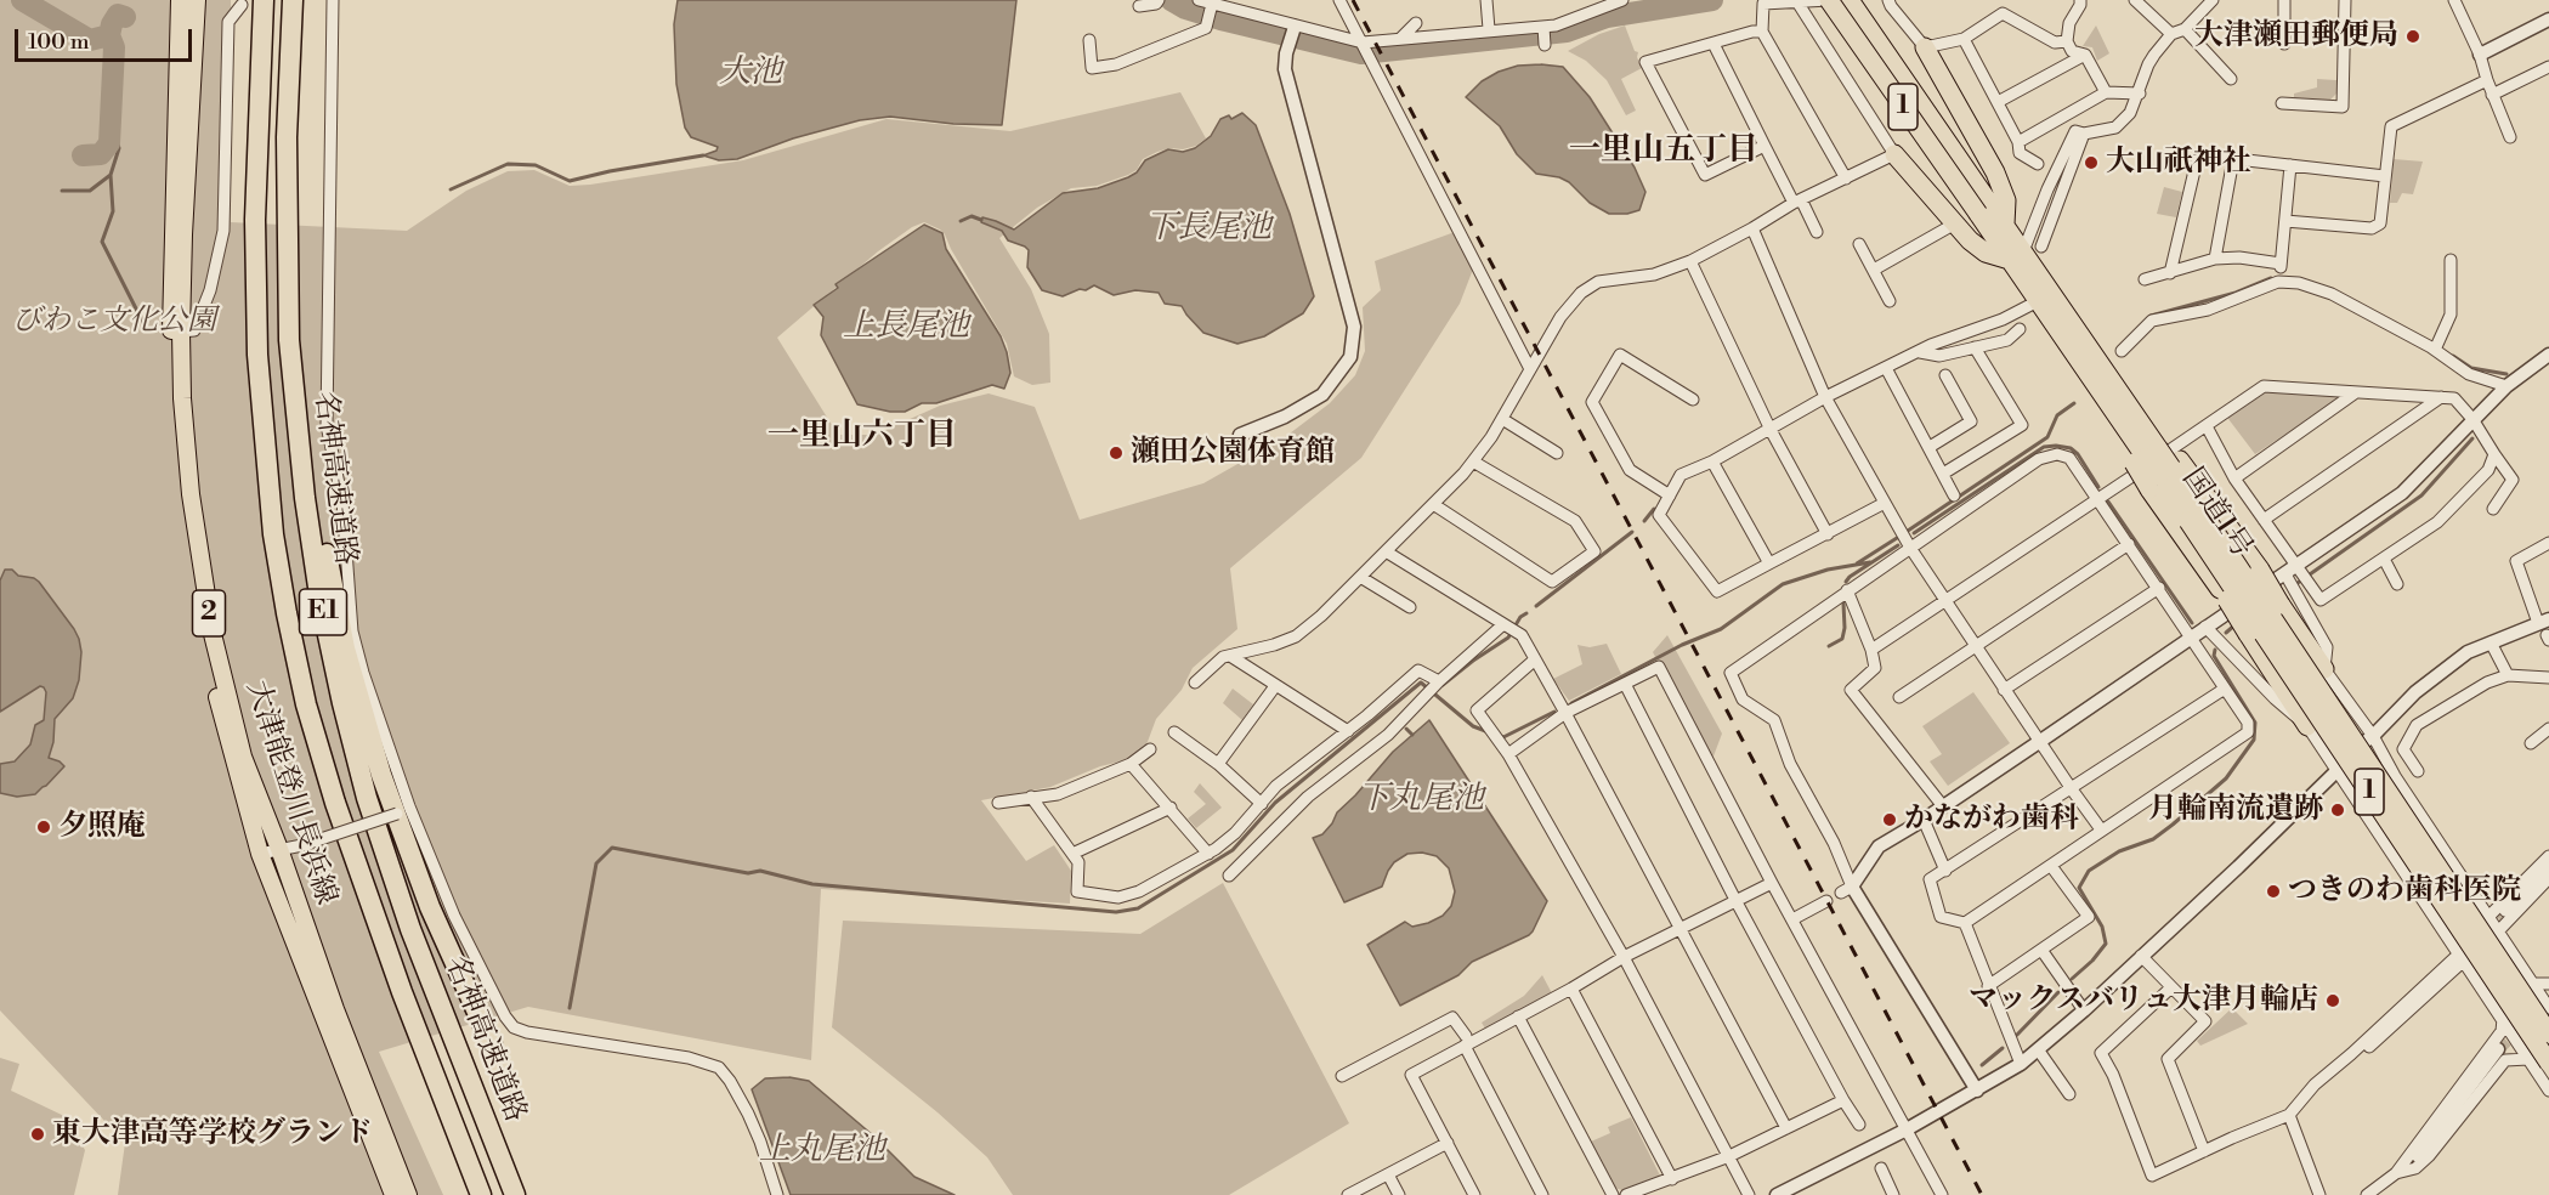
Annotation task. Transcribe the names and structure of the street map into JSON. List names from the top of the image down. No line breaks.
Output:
{"streets":{"highway":["1","名神高速道路","国道1号","E1"],"main road":["2","大津能登川長浜線"]},"districts":["一里山五丁目","一里山六丁目"],"water":["大池","下長尾池","上長尾池","下丸尾池","上丸尾池"],"parks":["びわこ文化公園"],"places":["大津瀬田郵便局","大山祇神社","瀬田公園体育館","月輪南流遺跡","かながわ歯科","夕照庵","つきのわ歯科医院","マックスバリュ大津月輪店","東大津高等学校グランド"],"scale_bar":"100 m"}
